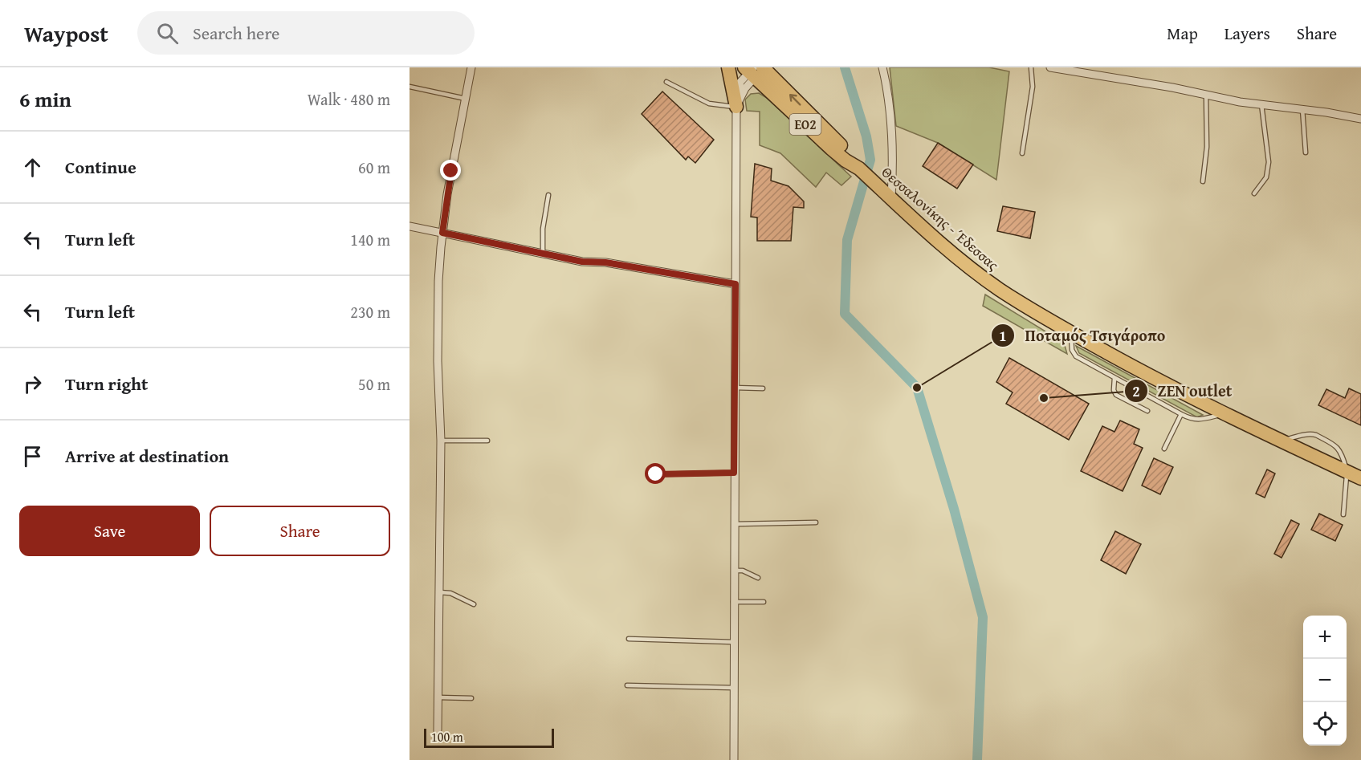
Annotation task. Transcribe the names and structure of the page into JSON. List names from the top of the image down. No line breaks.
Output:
{"streets":{"highway":["ΕΟ2","Θεσσαλονίκης - Έδεσσας"]},"places":["Ποταμός Τσιγάροπο","ZEN outlet"],"scale_bar":"100 m","page":{"header":"Waypost","search":"Search here","nav":["Map","Layers","Share"],"heading":["6 min","Walk · 480 m"],"list":[["Continue","60 m"],["Turn left","140 m"],["Turn left","230 m"],["Turn right","50 m"],"Arrive at destination"],"buttons":["Save","Share"],"map_buttons":["+","−"],"scale":"100 m"}}
